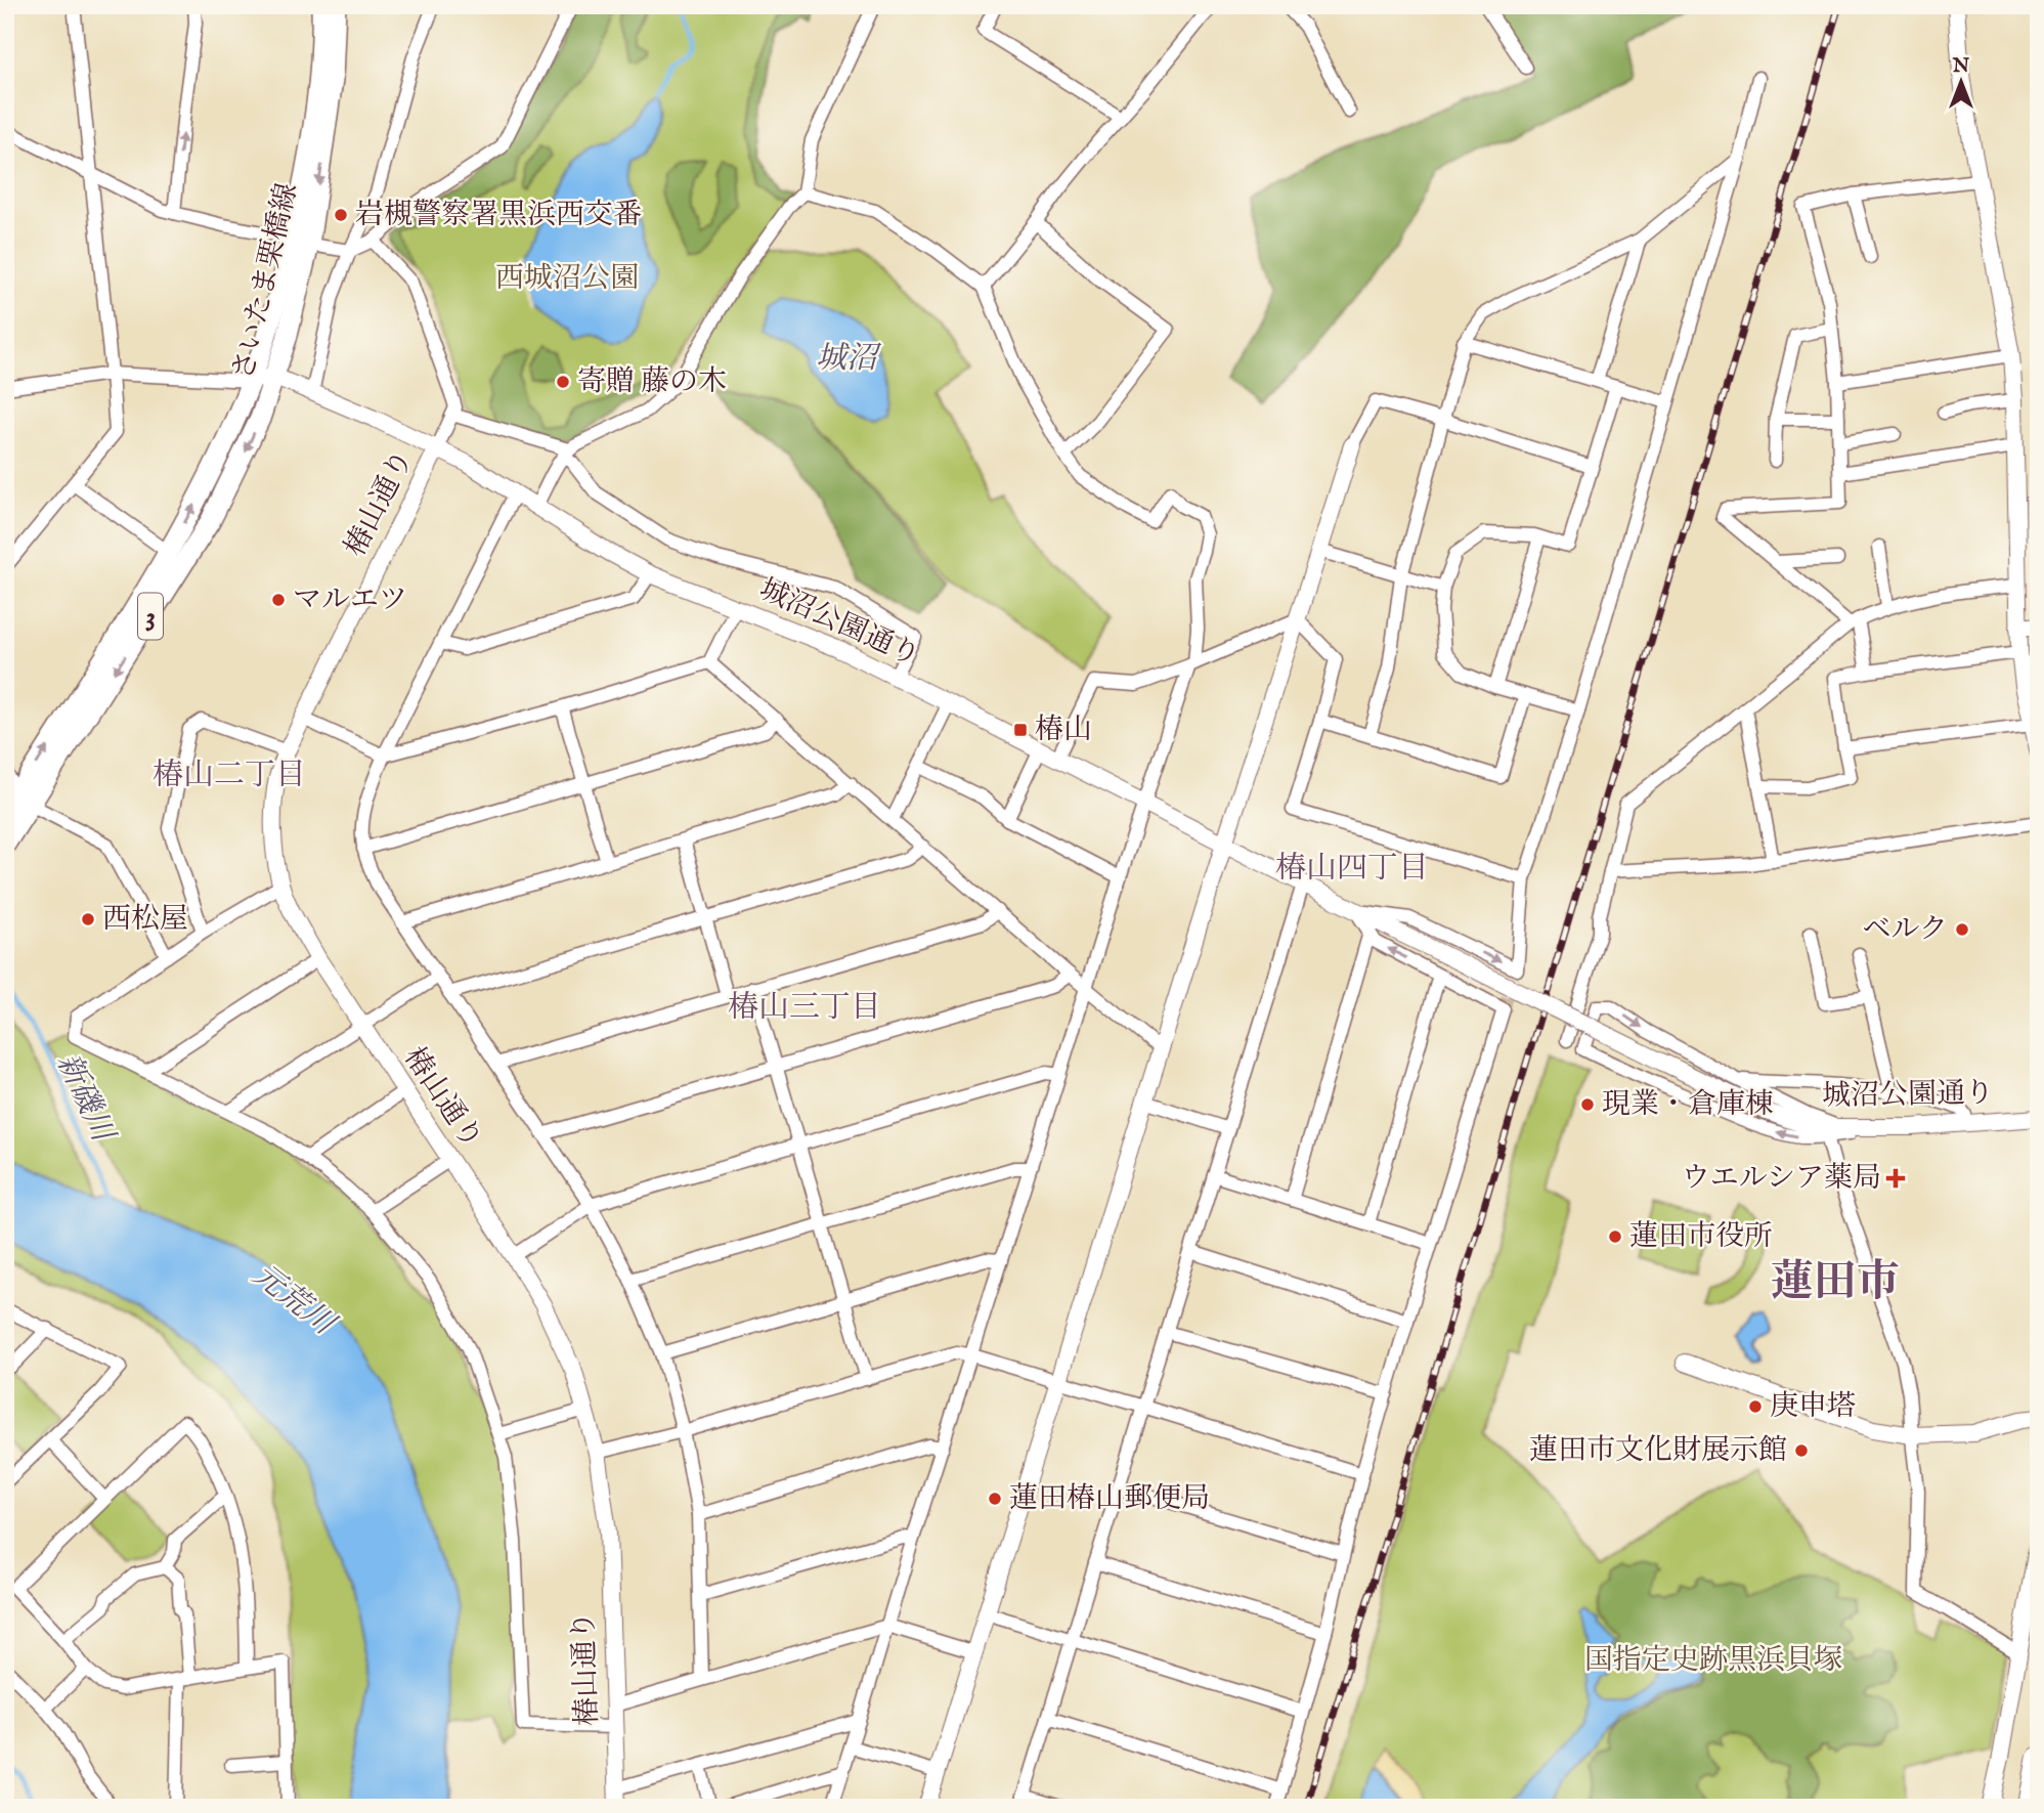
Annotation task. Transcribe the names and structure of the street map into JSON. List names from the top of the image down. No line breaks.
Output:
{"streets":{"main road":["さいたま栗橋線","3"],"street":["椿山通り","城沼公園通り"]},"crossings":[["さいたま栗橋線","城沼公園通り"],["椿山通り","城沼公園通り"]],"districts":["椿山二丁目","椿山四丁目","椿山三丁目","蓮田市"],"water":["城沼","新磯川","元荒川"],"parks":["西城沼公園","国指定史跡黒浜貝塚"],"places":{"other":["岩槻警察署黒浜西交番","寄贈 藤の木","マルエツ","西松屋","ベルク","現業・倉庫棟","蓮田市役所","庚申塔","蓮田市文化財展示館","蓮田椿山郵便局"],"transit":["椿山"],"health":["ウエルシア薬局"]},"north":"top"}
